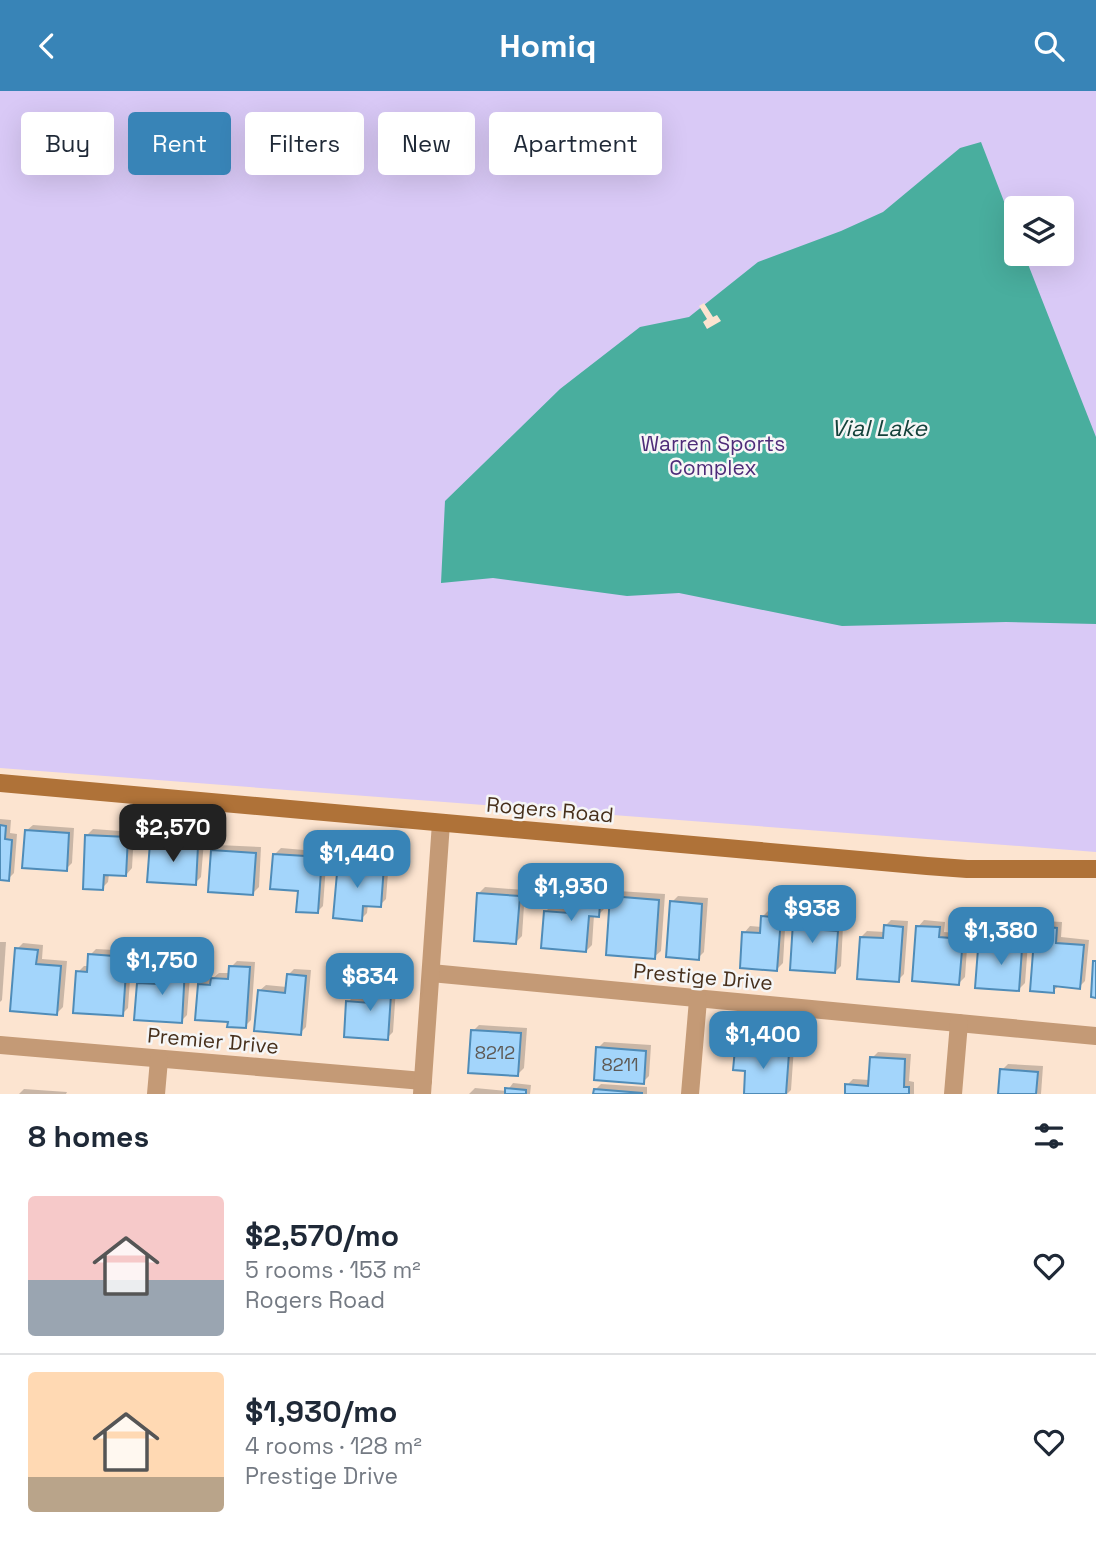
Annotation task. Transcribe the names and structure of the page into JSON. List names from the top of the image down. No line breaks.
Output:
{"streets":{"street":["Rogers Road","Prestige Drive","Premier Drive"]},"water":["Vial Lake"],"parks":["Warren Sports Complex"],"house_numbers":["8212","8211"],"page":{"header":"Homiq","chip":["Buy","Rent","Filters","New","Apartment"],"price":["$2,570","$1,440","$1,930","$938","$1,380","$1,750","$834","$1,400"],"heading":"8 homes","list":[{"name":"$2,570/mo","note":"5 rooms · 153 m² · Rogers Road"},{"name":"$1,930/mo","note":"4 rooms · 128 m² · Prestige Drive"}]}}
